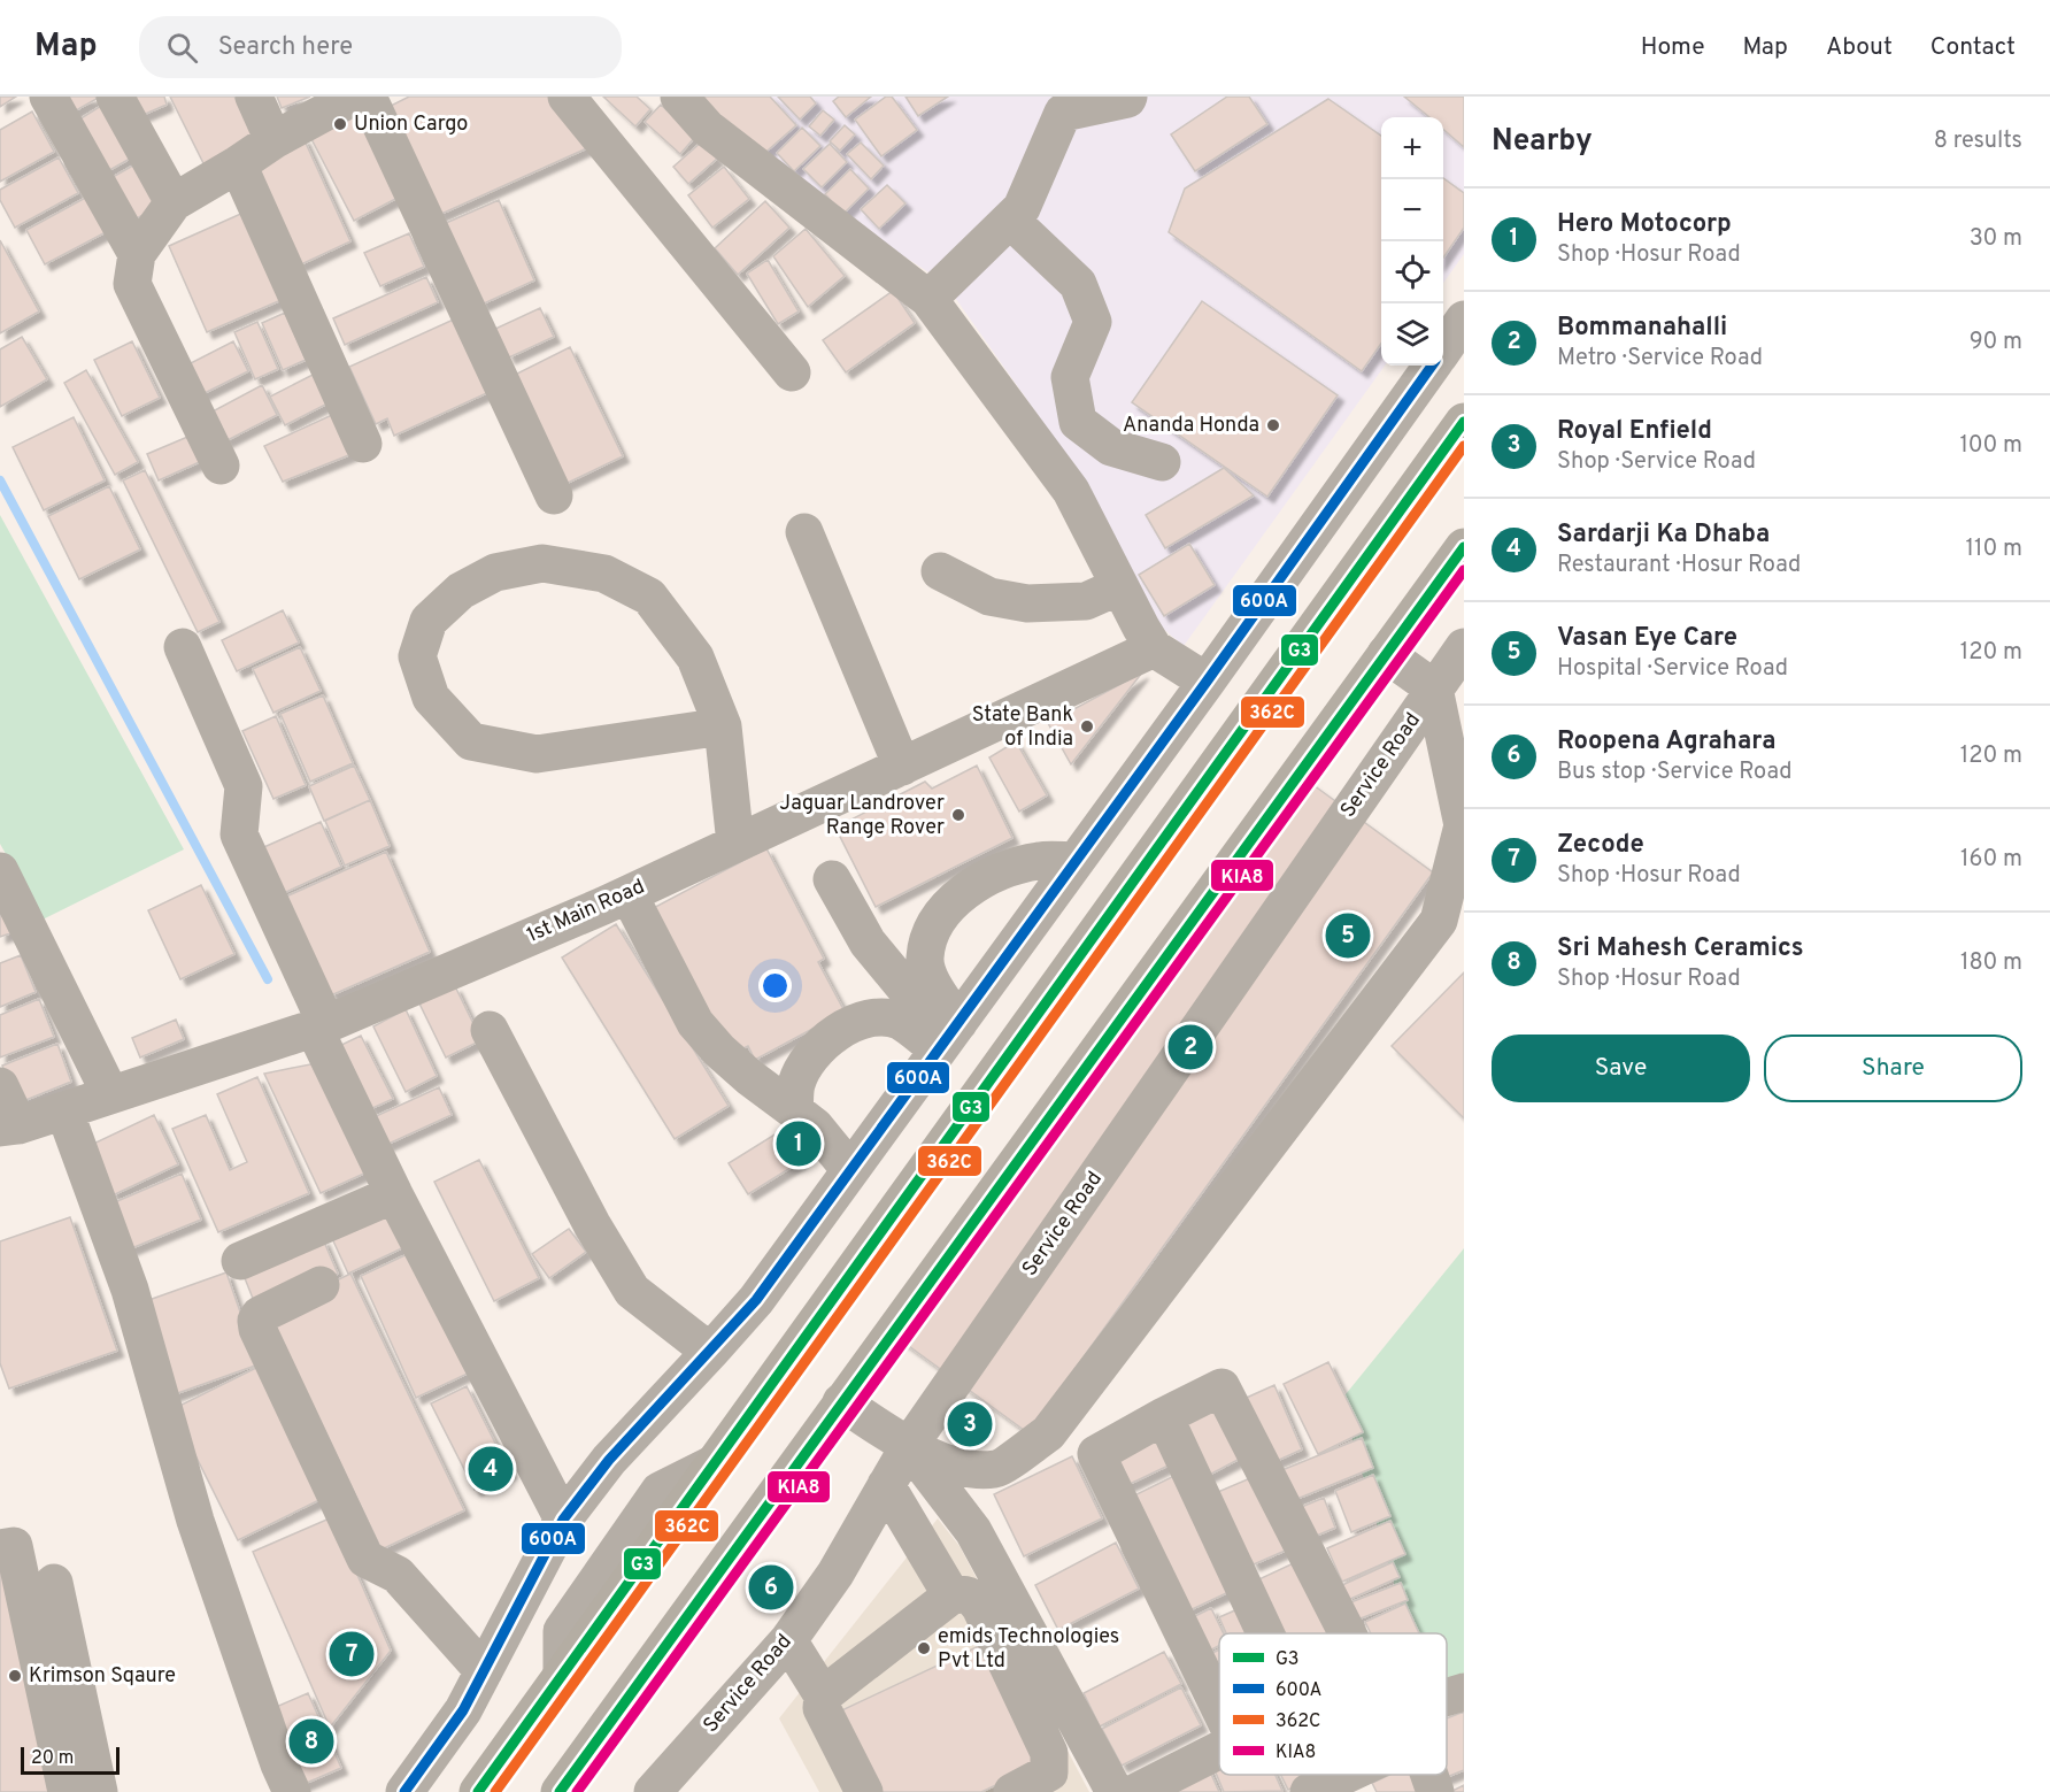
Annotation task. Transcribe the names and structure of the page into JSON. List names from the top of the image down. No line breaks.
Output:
{"streets":{"street":["Service Road","1st Main Road"]},"places":["Union Cargo","Ananda Honda","State Bank of India","Jaguar Landrover Range Rover","emids Technologies Pvt Ltd","Krimson Sqaure"],"lines":["transit line 600A","transit line G3","transit line 362C","transit line KIA8"],"legend":["G3","600A","362C","KIA8"],"scale_bar":"20 m","page":{"header":"Map","search":"Search here","nav":["Home","Map","About","Contact"],"heading":["Nearby","8 results"],"map_buttons":["+","−"],"list":[{"mark":"1","name":"Hero Motocorp","note":"Shop · Hosur Road","value":"30 m"},{"mark":"2","name":"Bommanahalli","note":"Metro · Service Road","value":"90 m"},{"mark":"3","name":"Royal Enfield","note":"Shop · Service Road","value":"100 m"},{"mark":"4","name":"Sardarji Ka Dhaba","note":"Restaurant · Hosur Road","value":"110 m"},{"mark":"5","name":"Vasan Eye Care","note":"Hospital · Service Road","value":"120 m"},{"mark":"6","name":"Roopena Agrahara","note":"Bus stop · Service Road","value":"120 m"},{"mark":"7","name":"Zecode","note":"Shop · Hosur Road","value":"160 m"},{"mark":"8","name":"Sri Mahesh Ceramics","note":"Shop · Hosur Road","value":"180 m"}],"pins":["5","2","1","3","4","6","7","8"],"buttons":["Save","Share"],"scale":"20 m"}}
